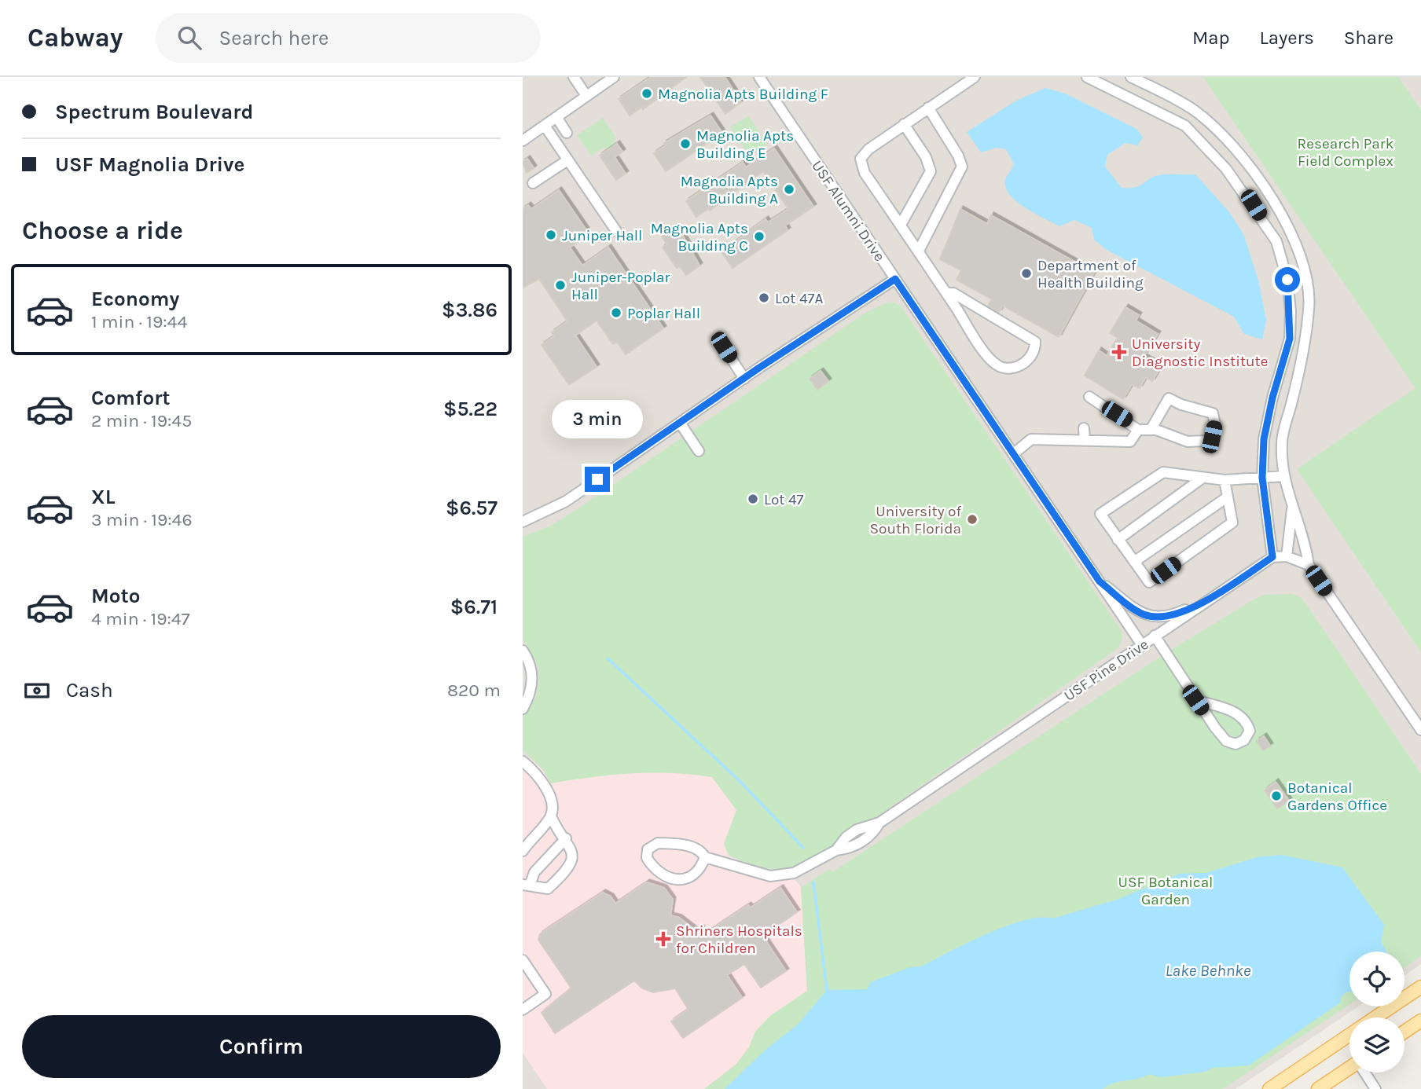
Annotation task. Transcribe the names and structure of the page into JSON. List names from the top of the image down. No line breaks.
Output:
{"streets":{"street":["USF Alumni Drive","USF Pine Drive"]},"crossings":[["USF Alumni Drive","USF Pine Drive"]],"water":["Lake Behnke"],"parks":["Research Park Field Complex","USF Botanical Garden"],"places":{"other":["Magnolia Apts Building F","Magnolia Apts Building E","Magnolia Apts Building A","Juniper Hall","Magnolia Apts Building C","Department of Health Building","Juniper-Poplar Hall","Lot 47A","Poplar Hall","Lot 47","University of South Florida","Botanical Gardens Office"],"health":["University Diagnostic Institute","Shriners Hospitals for Children"]},"page":{"header":"Cabway","search":"Search here","nav":["Map","Layers","Share"],"banner":["Spectrum Boulevard","USF Magnolia Drive"],"heading":"Choose a ride","list":[{"name":"Economy","note":"1 min · 19:44","value":"$3.86"},{"name":"Comfort","note":"2 min · 19:45","value":"$5.22"},{"name":"XL","note":"3 min · 19:46","value":"$6.57"},{"name":"Moto","note":"4 min · 19:47","value":"$6.71"}],"bubble":"3 min","pay":["Cash","820 m"],"buttons":"Confirm"}}
